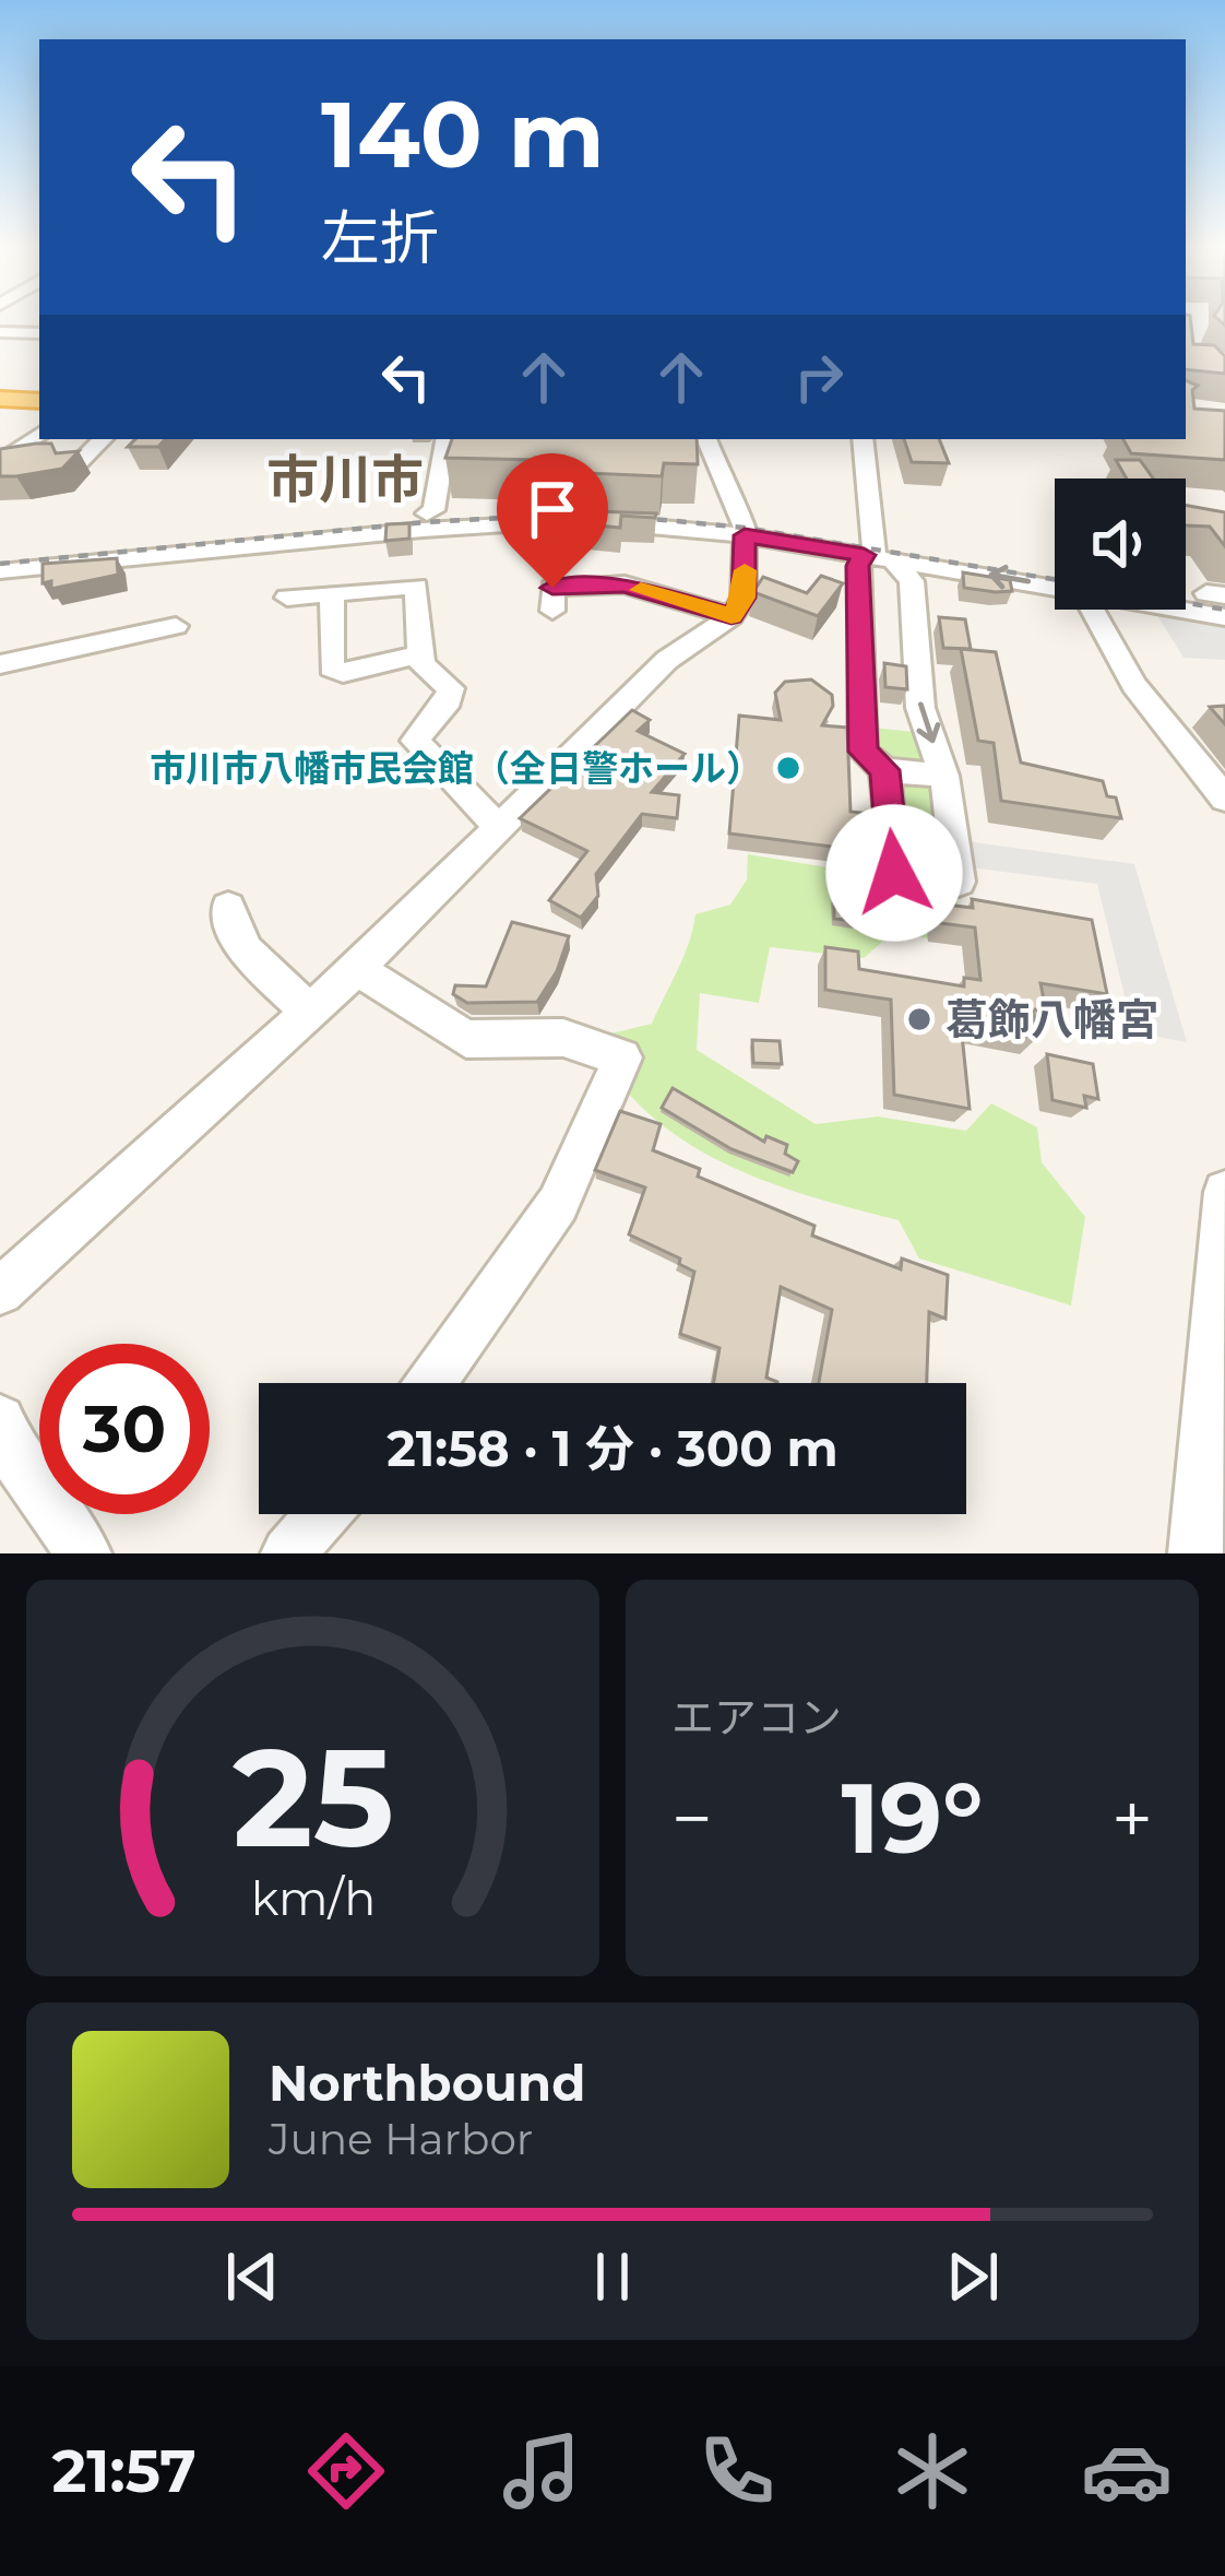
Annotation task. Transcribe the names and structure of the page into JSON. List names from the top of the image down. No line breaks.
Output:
{"districts":["市川市"],"places":["市川市八幡市民会館（全日警ホール）","葛飾八幡宮"],"page":{"turn":["140 m","左折"],"limit":"30","trip":"21:58 · 1 分 · 300 m","tile":"エアコン","heat":["−","19°","+"],"song":["Northbound","June Harbor"],"tabs":"21:57","gauge":["25","km/h"]}}
